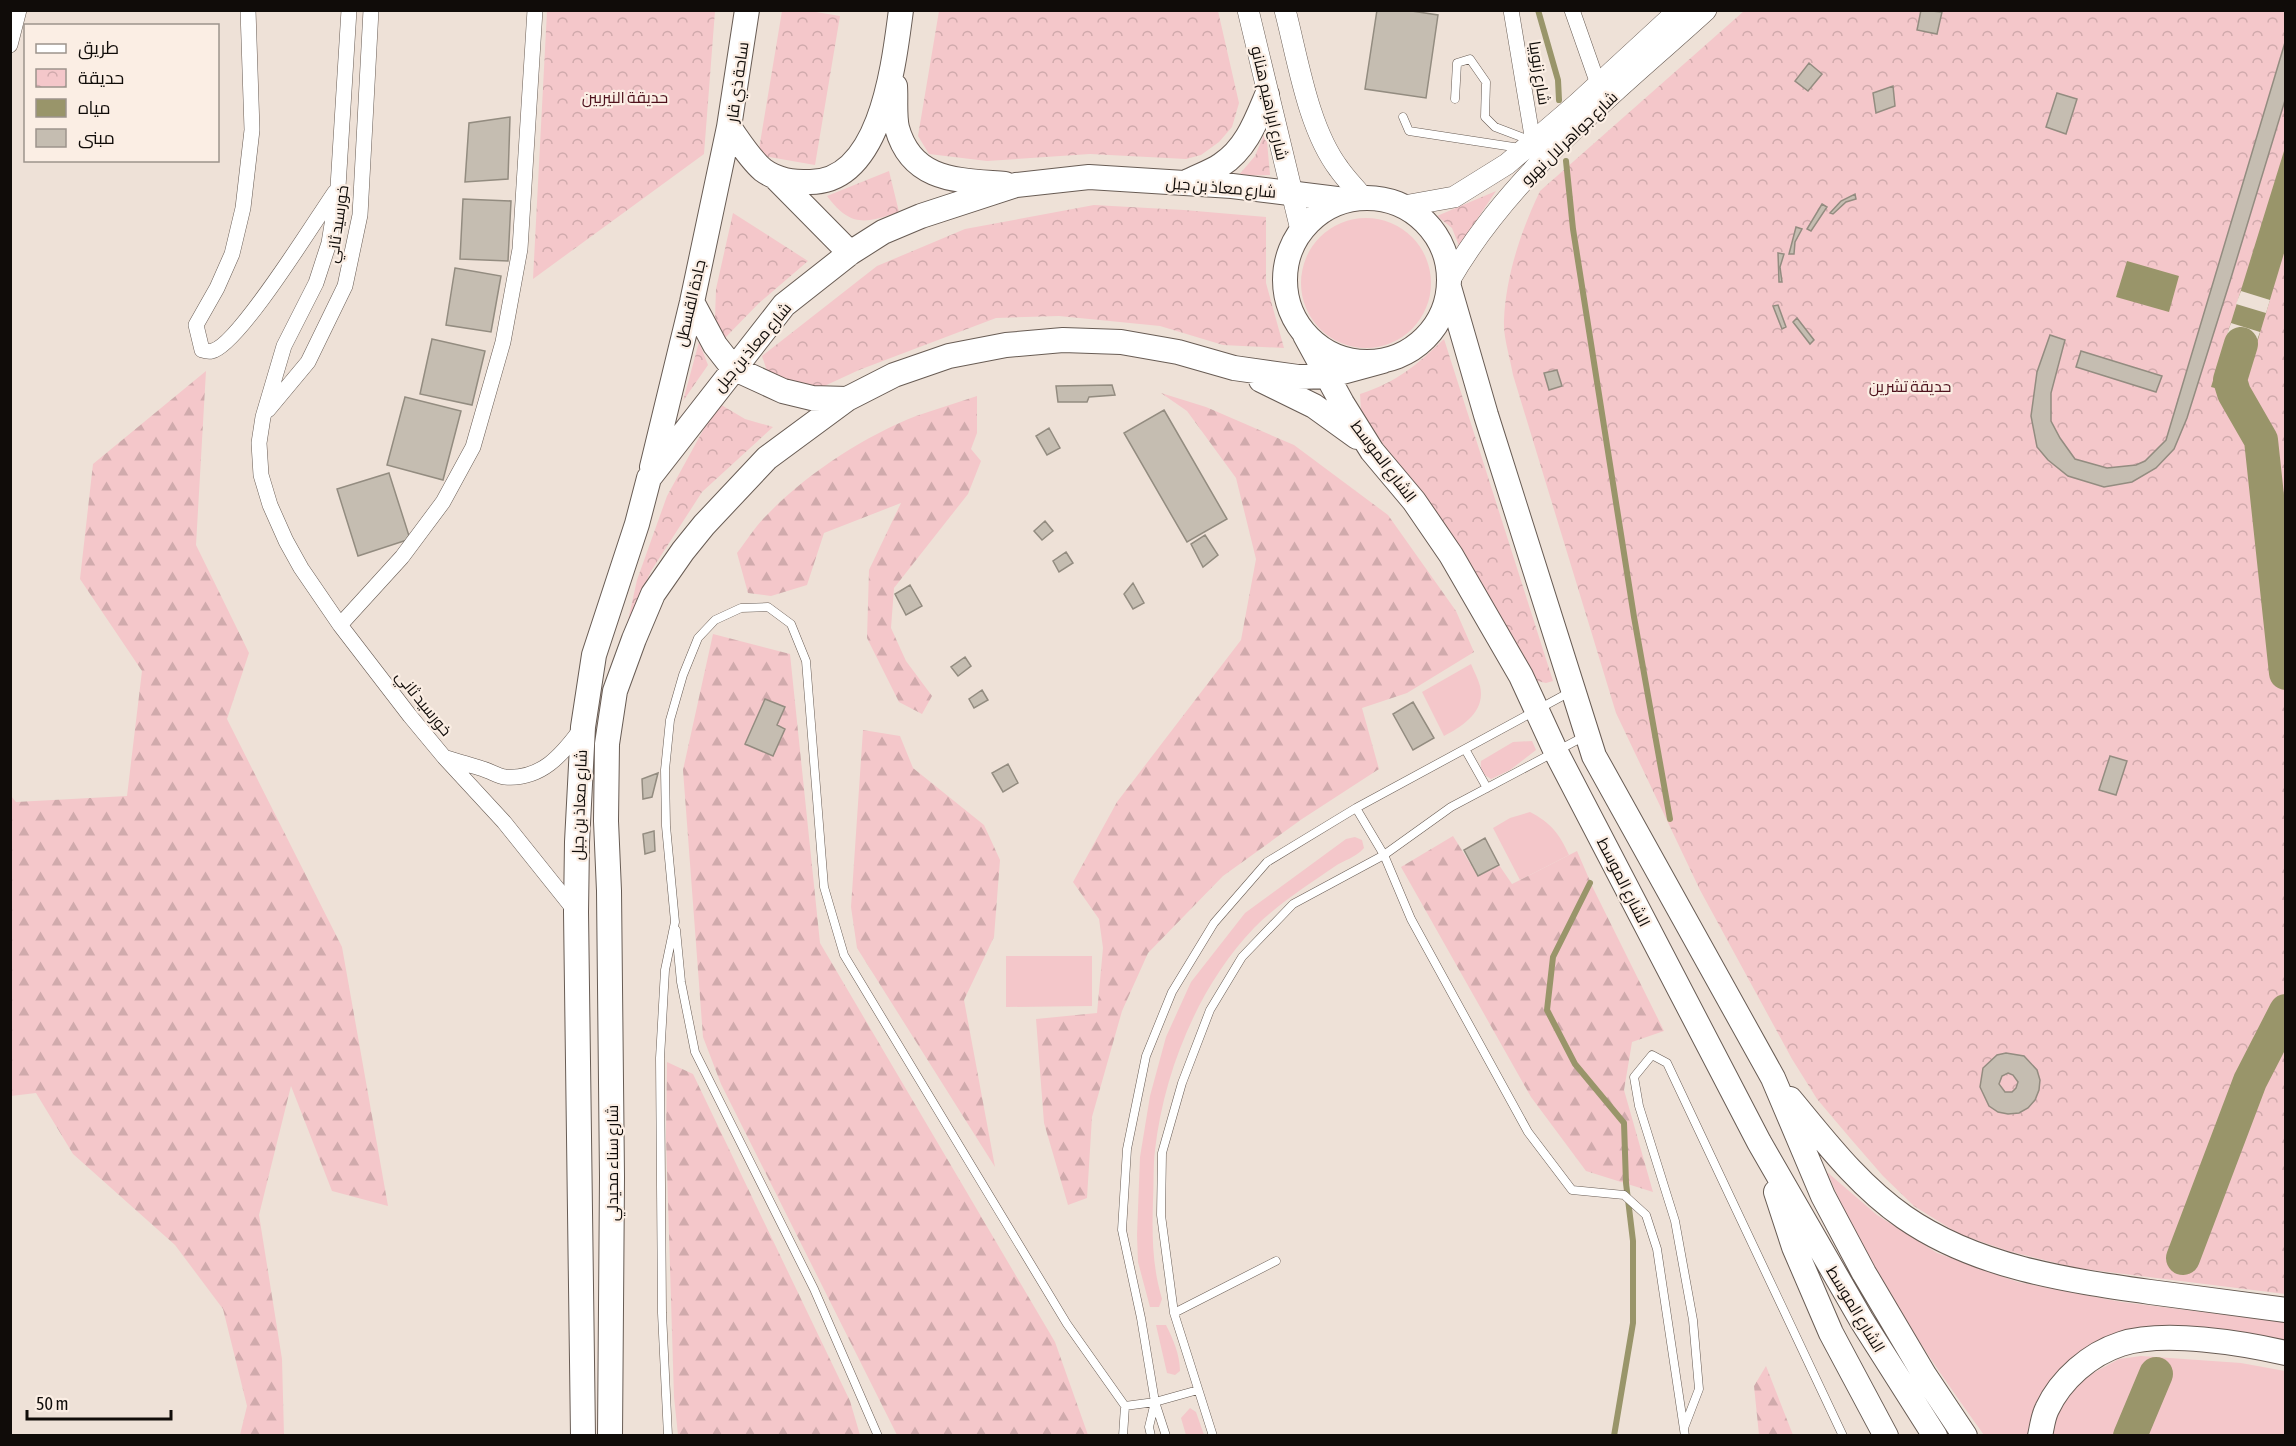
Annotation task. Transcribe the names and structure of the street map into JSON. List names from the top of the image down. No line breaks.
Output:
{"streets":{"main road":["ساحة ذي قار","شارع ابراهيم هنانو","شارع جواهر لال نهرو","شارع معاذ بن جبل","جادة القسطل","الشارع الموسط","شارع سناء محيدلي"],"street":["شارع زنوبيا","خورسيد ثاني"]},"crossings":[["شارع زنوبيا","شارع جواهر لال نهرو"],["ساحة ذي قار","شارع معاذ بن جبل"],["ساحة ذي قار","جادة القسطل"],["شارع ابراهيم هنانو","شارع جواهر لال نهرو"],["شارع ابراهيم هنانو","شارع معاذ بن جبل"],["شارع ابراهيم هنانو","الشارع الموسط"],["شارع جواهر لال نهرو","شارع معاذ بن جبل"],["شارع جواهر لال نهرو","الشارع الموسط"],["شارع معاذ بن جبل","خورسيد ثاني"],["شارع معاذ بن جبل","جادة القسطل"],["شارع معاذ بن جبل","الشارع الموسط"],["شارع معاذ بن جبل","شارع سناء محيدلي"],["خورسيد ثاني","شارع سناء محيدلي"]],"parks":["حديقة النيربين","حديقة تشرين"],"legend":["طريق","حديقة","مياه","مبنى"],"scale_bar":"50 m"}
